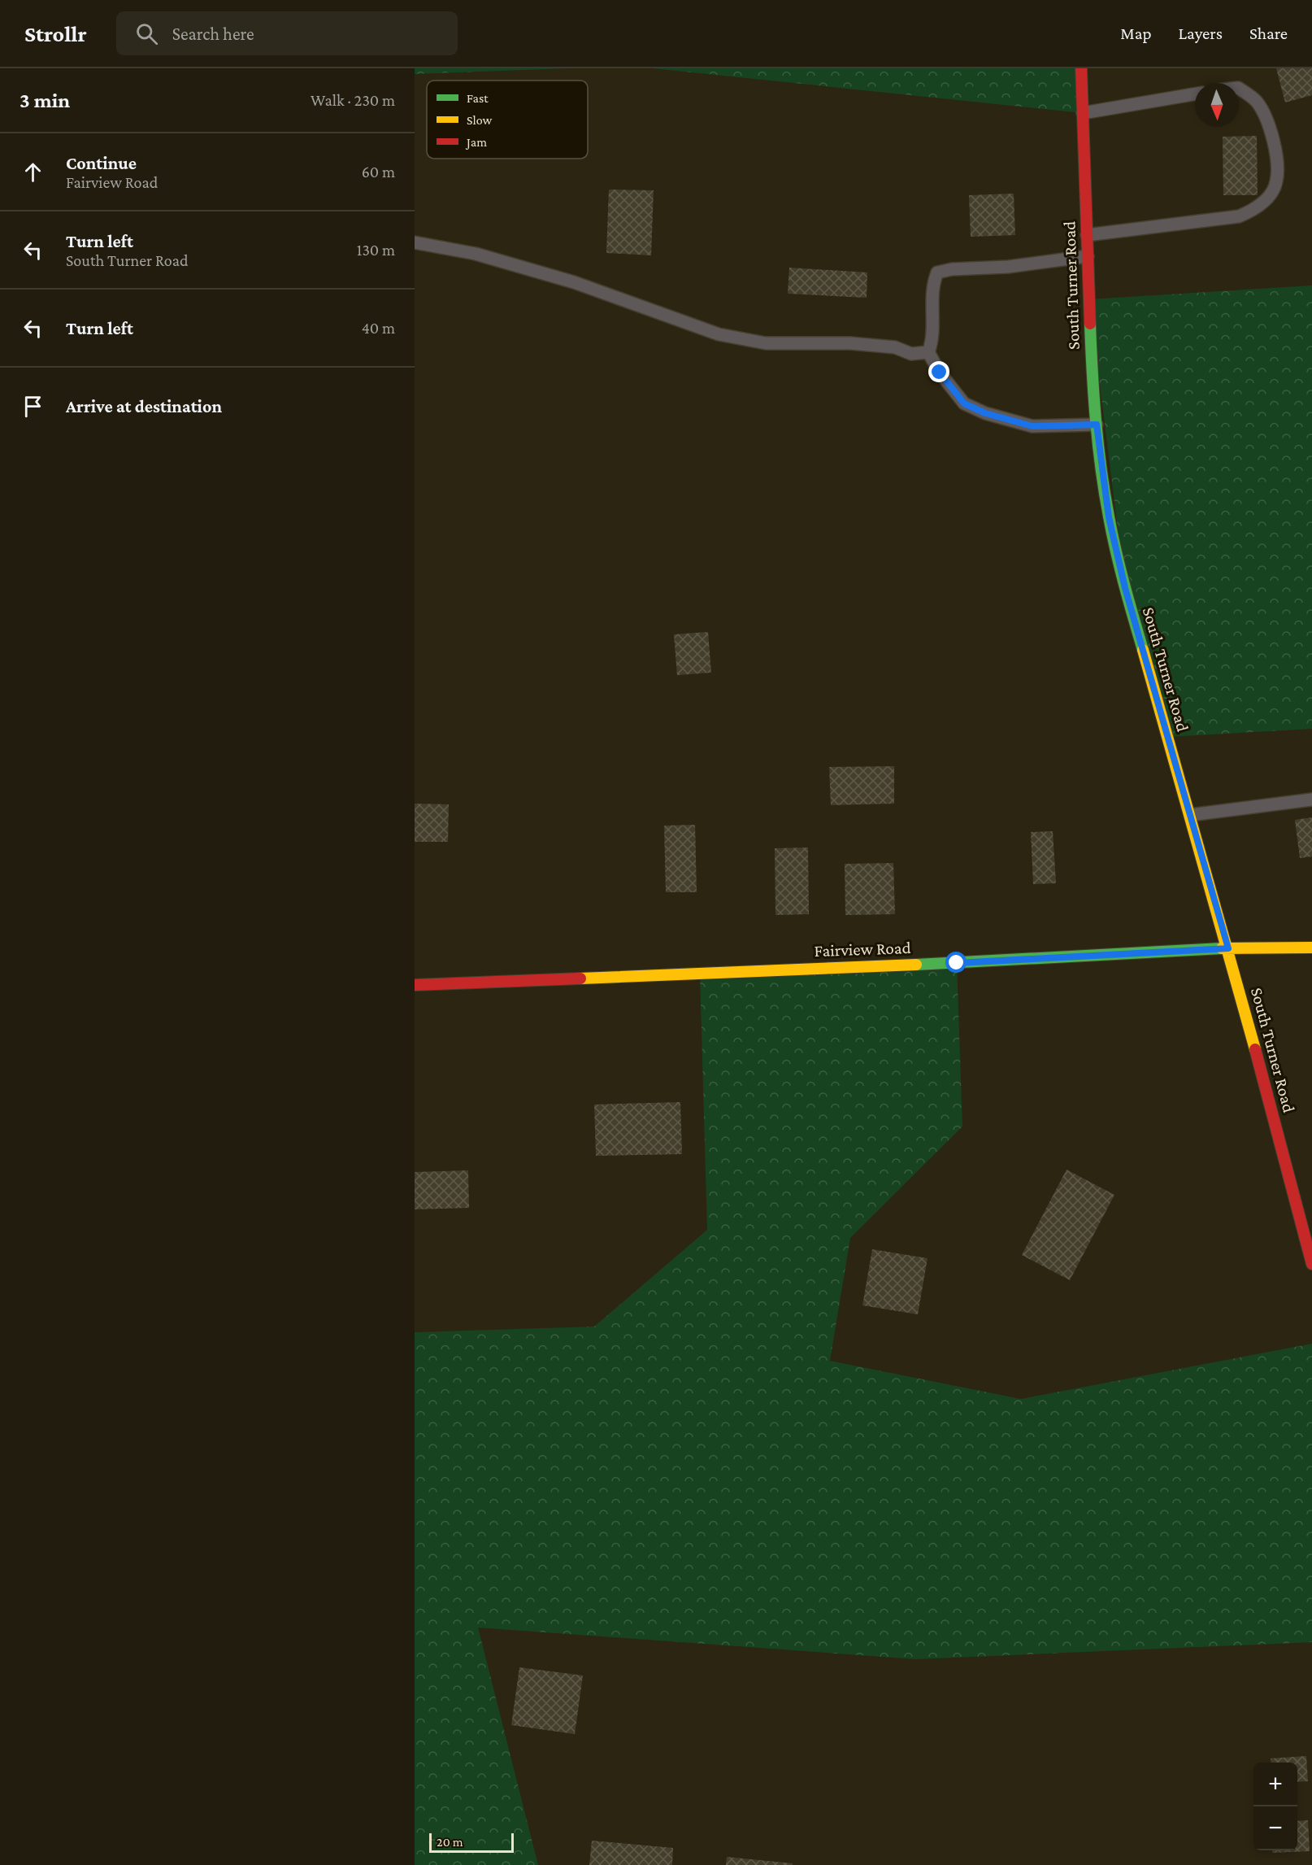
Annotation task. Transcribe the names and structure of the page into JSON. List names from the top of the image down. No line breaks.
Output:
{"streets":{"street":["South Turner Road","Fairview Road"]},"crossings":[["South Turner Road","Fairview Road"]],"legend":["Fast","Slow","Jam"],"scale_bar":"20 m","north":"bottom","page":{"header":"Strollr","search":"Search here","nav":["Map","Layers","Share"],"heading":["3 min","Walk · 230 m"],"list":[["Continue","Fairview Road","60 m"],["Turn left","South Turner Road","130 m"],["Turn left","40 m"],"Arrive at destination"],"map_buttons":["+","−"],"scale":"20 m"}}
